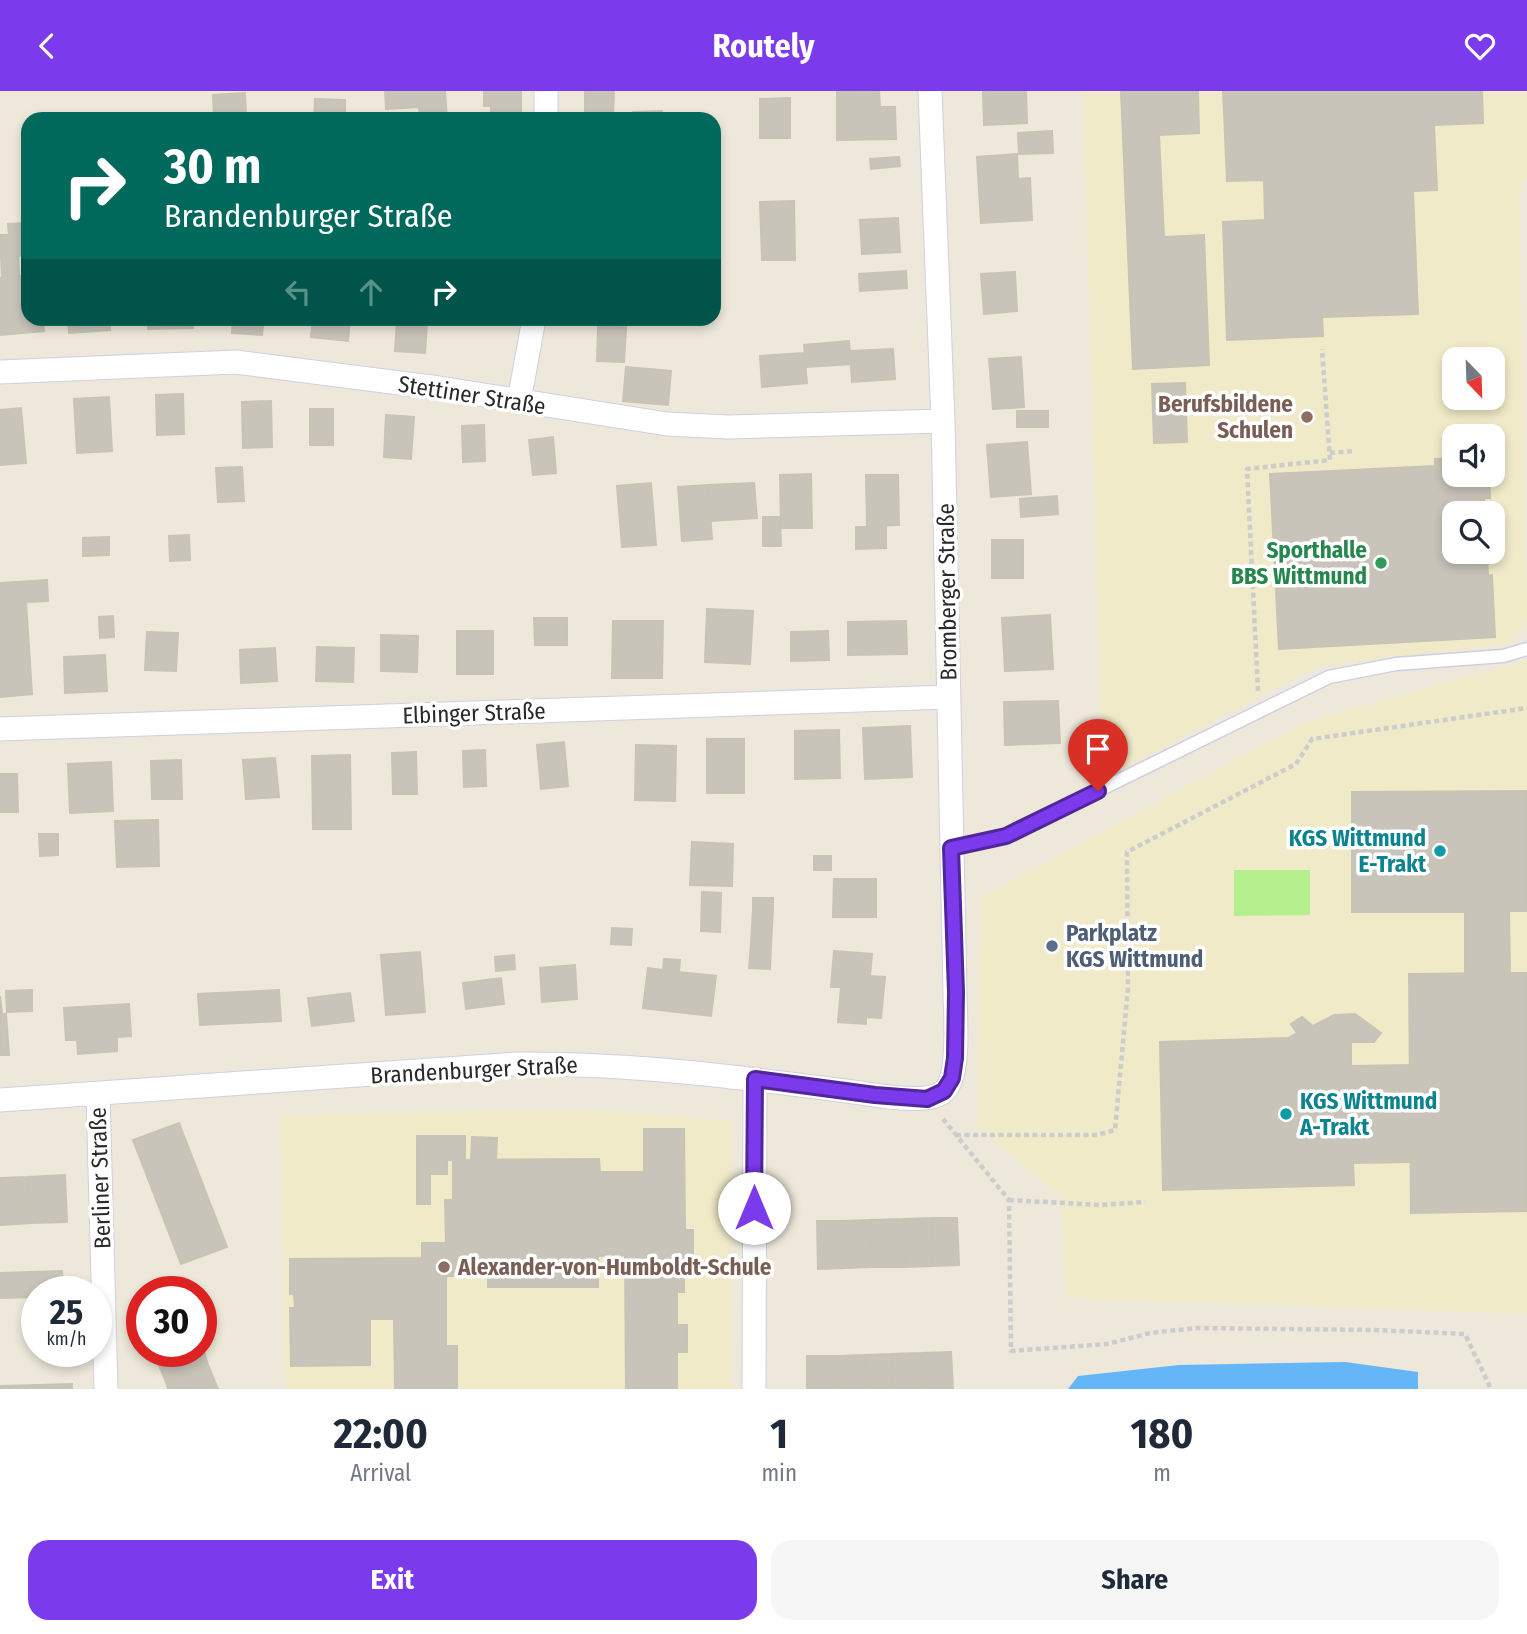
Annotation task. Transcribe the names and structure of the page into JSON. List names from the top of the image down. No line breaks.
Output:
{"streets":{"street":["Stettiner Straße","Bromberger Straße","Elbinger Straße","Brandenburger Straße","Berliner Straße"]},"crossings":[["Stettiner Straße","Bromberger Straße"],["Bromberger Straße","Elbinger Straße"],["Bromberger Straße","Brandenburger Straße"],["Brandenburger Straße","Berliner Straße"]],"places":["Berufsbildene Schulen","Sporthalle BBS Wittmund","KGS Wittmund E-Trakt","Parkplatz KGS Wittmund","KGS Wittmund A-Trakt","Alexander-von-Humboldt-Schule"],"north":"bottom right","page":{"header":"Routely","turn":["30 m","Brandenburger Straße"],"speed":"25 km/h","limit":"30","eta":["22:00","Arrival","1","min","180","m"],"buttons":["Exit","Share"]}}
